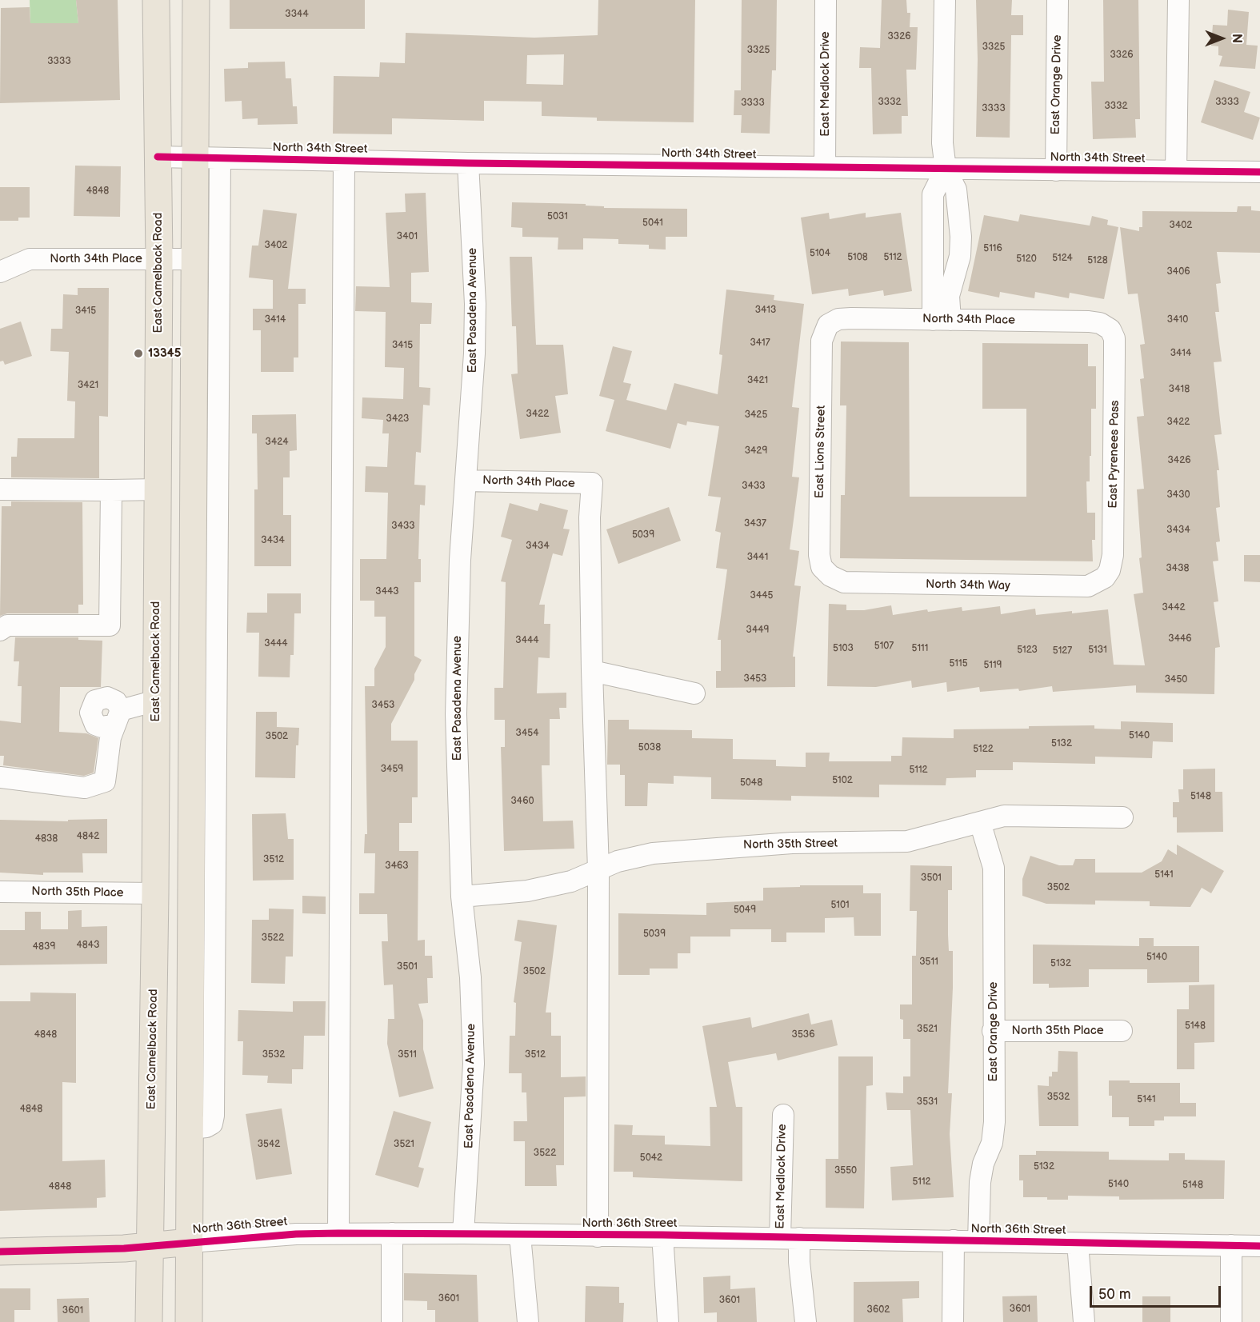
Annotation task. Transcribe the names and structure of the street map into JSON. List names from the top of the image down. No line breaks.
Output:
{"streets":{"main road":["East Camelback Road","North 36th Street"],"street":["East Medlock Drive","East Orange Drive","North 34th Street","North 34th Place","East Pasadena Avenue","East Lions Street","East Pyrenees Pass","North 34th Way","North 35th Street","North 35th Place"]},"crossings":[["East Medlock Drive","North 34th Street"],["East Medlock Drive","North 36th Street"],["East Orange Drive","North 34th Street"],["East Orange Drive","North 35th Street"],["East Orange Drive","North 35th Place"],["East Orange Drive","North 36th Street"],["North 34th Street","East Camelback Road"],["North 34th Street","East Pasadena Avenue"],["North 34th Place","East Camelback Road"],["North 34th Place","East Pasadena Avenue"],["North 34th Place","East Lions Street"],["North 34th Place","East Pyrenees Pass"],["East Camelback Road","North 35th Place"],["East Camelback Road","North 36th Street"],["East Pasadena Avenue","North 35th Street"],["East Pasadena Avenue","North 36th Street"],["East Lions Street","North 34th Way"],["East Pyrenees Pass","North 34th Way"]],"places":["13345"],"house_numbers":["3344","3326","3325","3325","3326","3333","3332","3333","3333","3332","3333","4848","5031","5041","3402","3401","3402","5116","5104","5108","5112","5124","5120","5128","3406","3413","3415","3414","3410","3417","3415","3414","3421","3421","3418","3422","3425","3423","3422","3424","3429","3426","3433","3430","3437","3433","3434","5039","3434","3434","3441","3438","3443","3445","3442","3449","3446","3444","3444","5107","5103","5111","5123","5131","5127","5115","5119","3453","3450","3453","3454","5140","3502","5132","5038","5122","3459","5112","5102","5048","5148","3460","4842","4838","3512","3463","5141","3501","3502","5101","5049","5039","3522","4843","4839","5140","3511","5132","3501","3502","5148","3521","4848","3536","3532","3511","3512","3532","5141","3531","4848","3542","3521","3522","5042","5132","3550","5112","5140","5148","4848","3601","3601","3601","3602","3601"],"scale_bar":"50 m","north":"right"}
